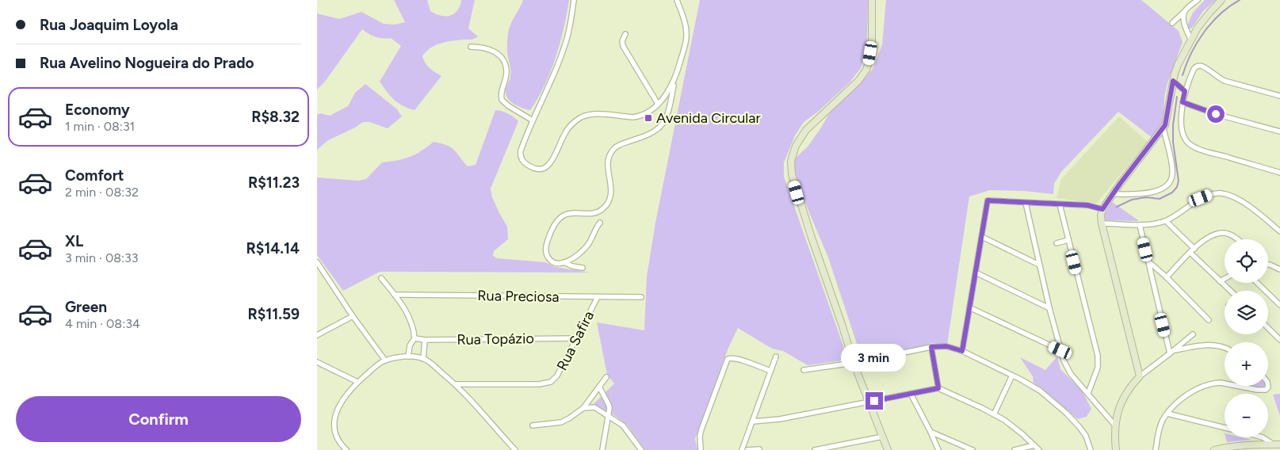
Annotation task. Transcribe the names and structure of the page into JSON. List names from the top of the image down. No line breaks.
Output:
{"streets":{"street":["Rua Preciosa","Rua Topázio","Rua Safira"]},"crossings":[["Rua Preciosa","Rua Safira"],["Rua Topázio","Rua Safira"]],"places":{"transit":["Avenida Circular"]},"page":{"banner":["Rua Joaquim Loyola","Rua Avelino Nogueira do Prado"],"list":[{"name":"Economy","note":"1 min · 08:31","value":"R$8.32"},{"name":"Comfort","note":"2 min · 08:32","value":"R$11.23"},{"name":"XL","note":"3 min · 08:33","value":"R$14.14"},{"name":"Green","note":"4 min · 08:34","value":"R$11.59"}],"map_buttons":["+","−"],"bubble":"3 min","buttons":"Confirm"}}
